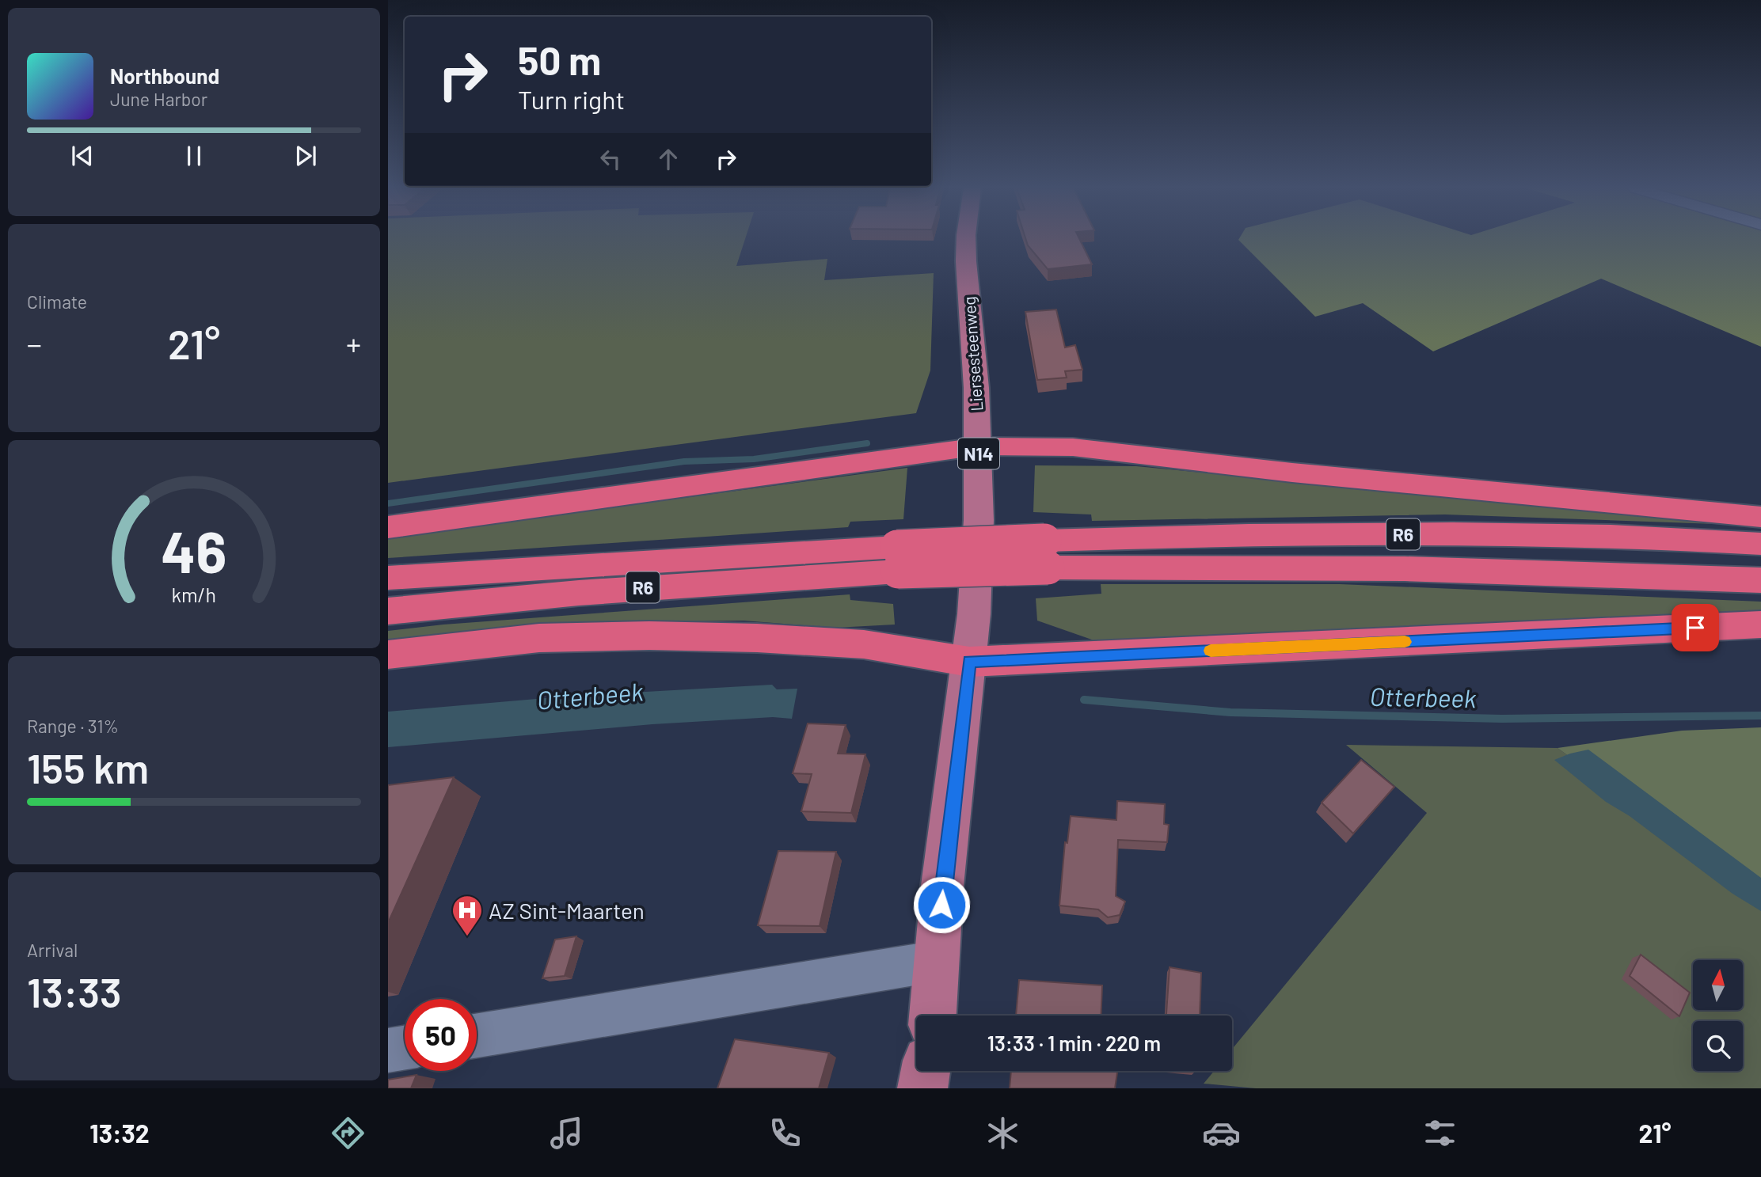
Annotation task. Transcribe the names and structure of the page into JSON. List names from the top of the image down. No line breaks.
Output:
{"streets":{"highway":["R6"],"main road":["Liersesteenweg","N14"]},"crossings":[["Liersesteenweg","N14"]],"water":["Otterbeek"],"places":{"hospital":["AZ Sint-Maarten"]},"north":"top","page":{"turn":["50 m","Turn right"],"song":["Northbound","June Harbor"],"tile":["Climate",["Range · 31%","155 km"],["Arrival","13:33"]],"heat":["−","21°","+"],"limit":"50","trip":"13:33 · 1 min · 220 m","tabs":["13:32","21°"],"gauge":["46","km/h"]}}
